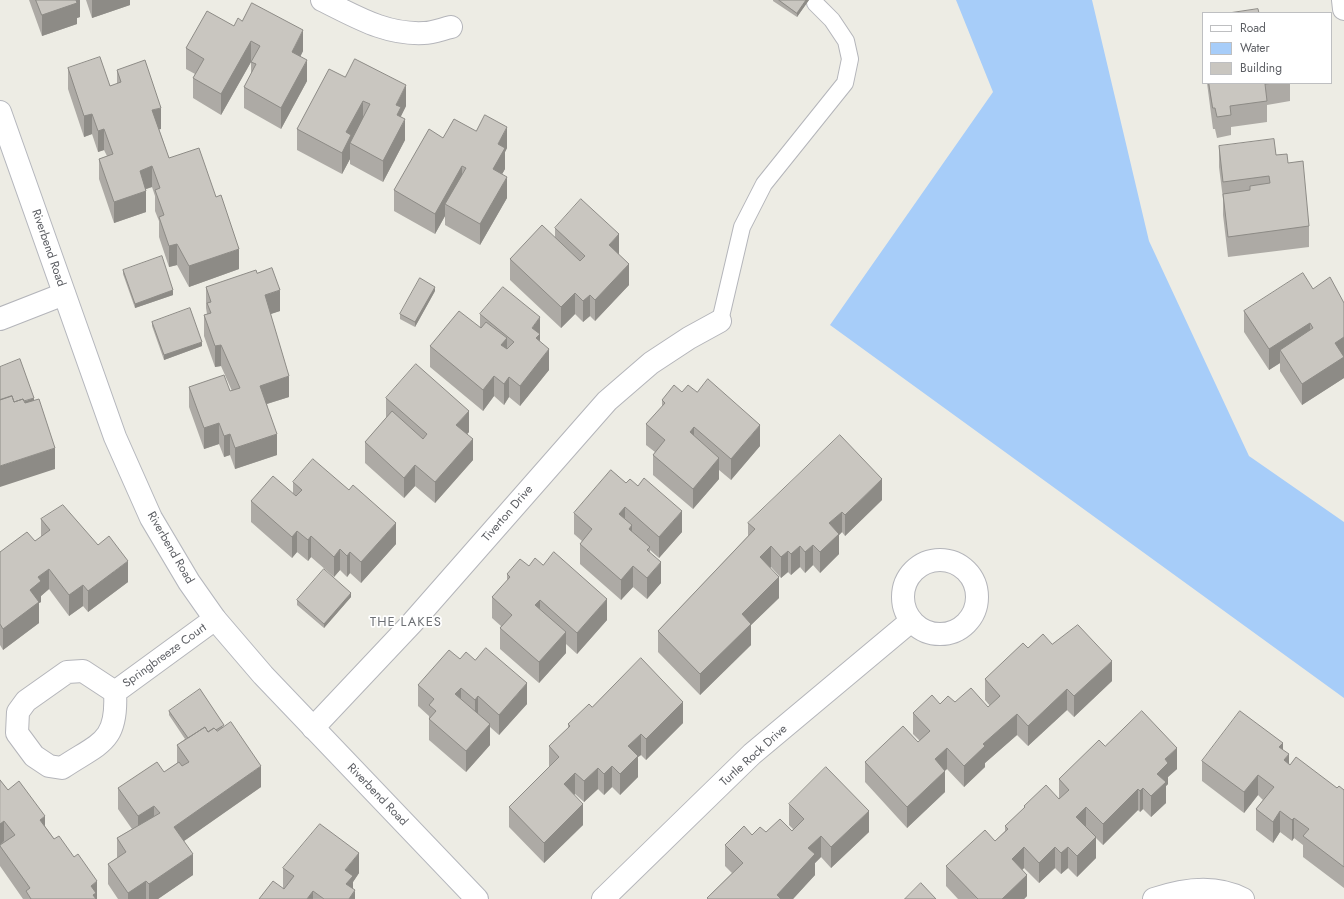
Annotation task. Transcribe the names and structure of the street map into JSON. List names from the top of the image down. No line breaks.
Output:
{"streets":{"street":["Riverbend Road","Tiverton Drive","Springbreeze Court","Turtle Rock Drive"]},"crossings":[["Riverbend Road","Tiverton Drive"],["Riverbend Road","Springbreeze Court"]],"districts":["THE LAKES"],"legend":["Road","Water","Building"]}
